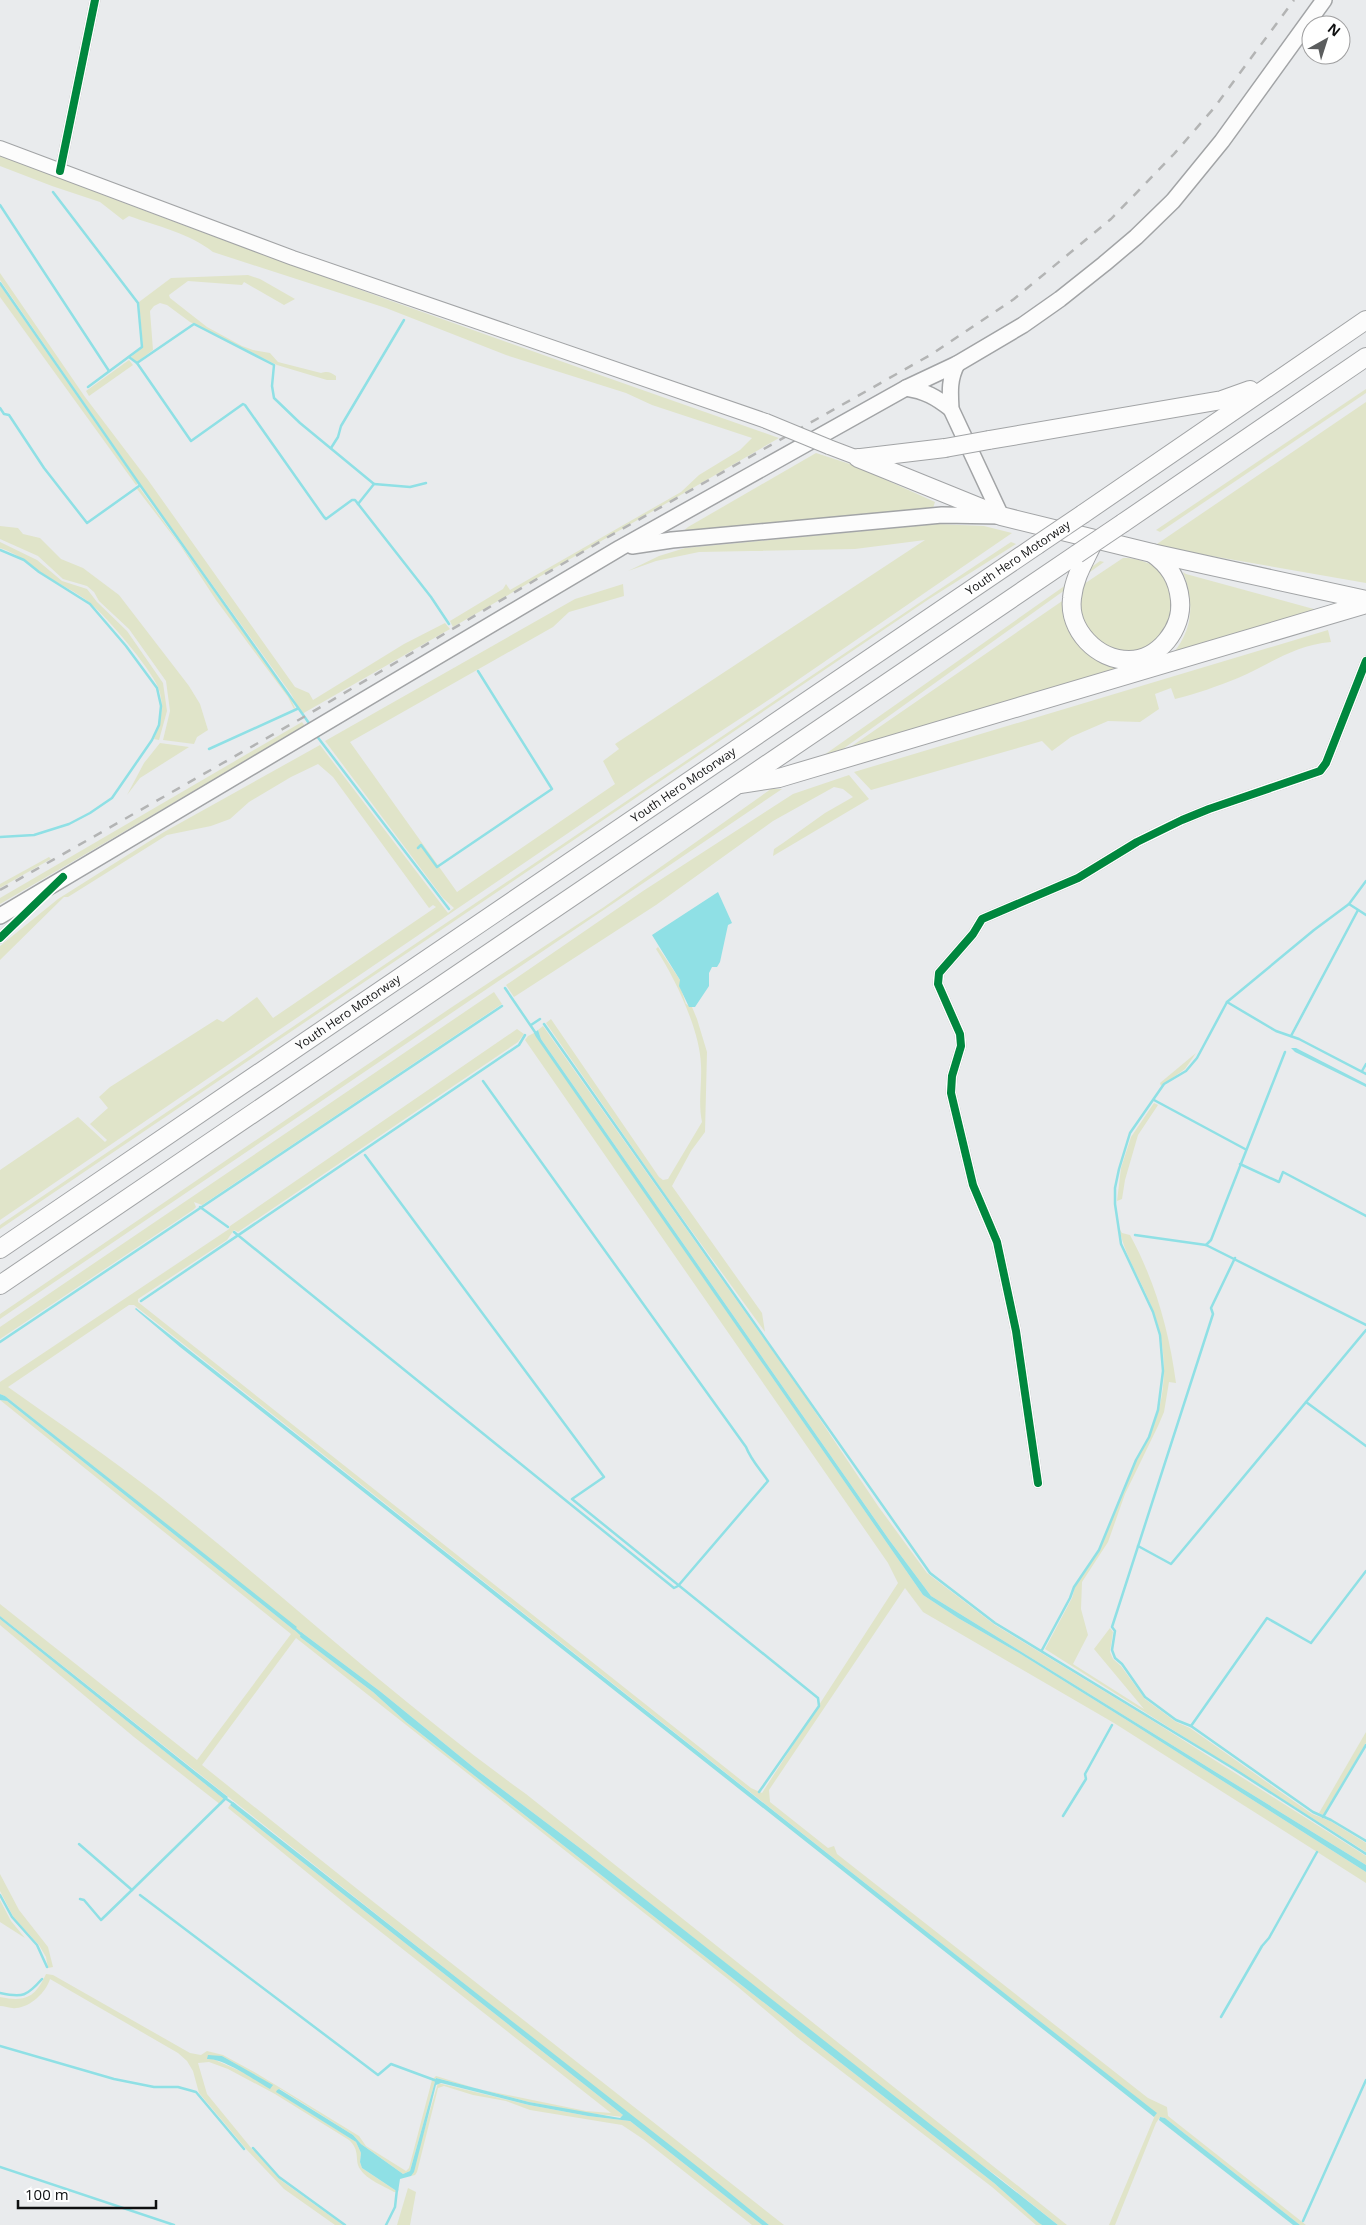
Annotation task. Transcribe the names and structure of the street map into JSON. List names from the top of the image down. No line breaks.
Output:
{"streets":{"highway":["Youth Hero Motorway"]},"scale_bar":"100 m","north":"top right"}
